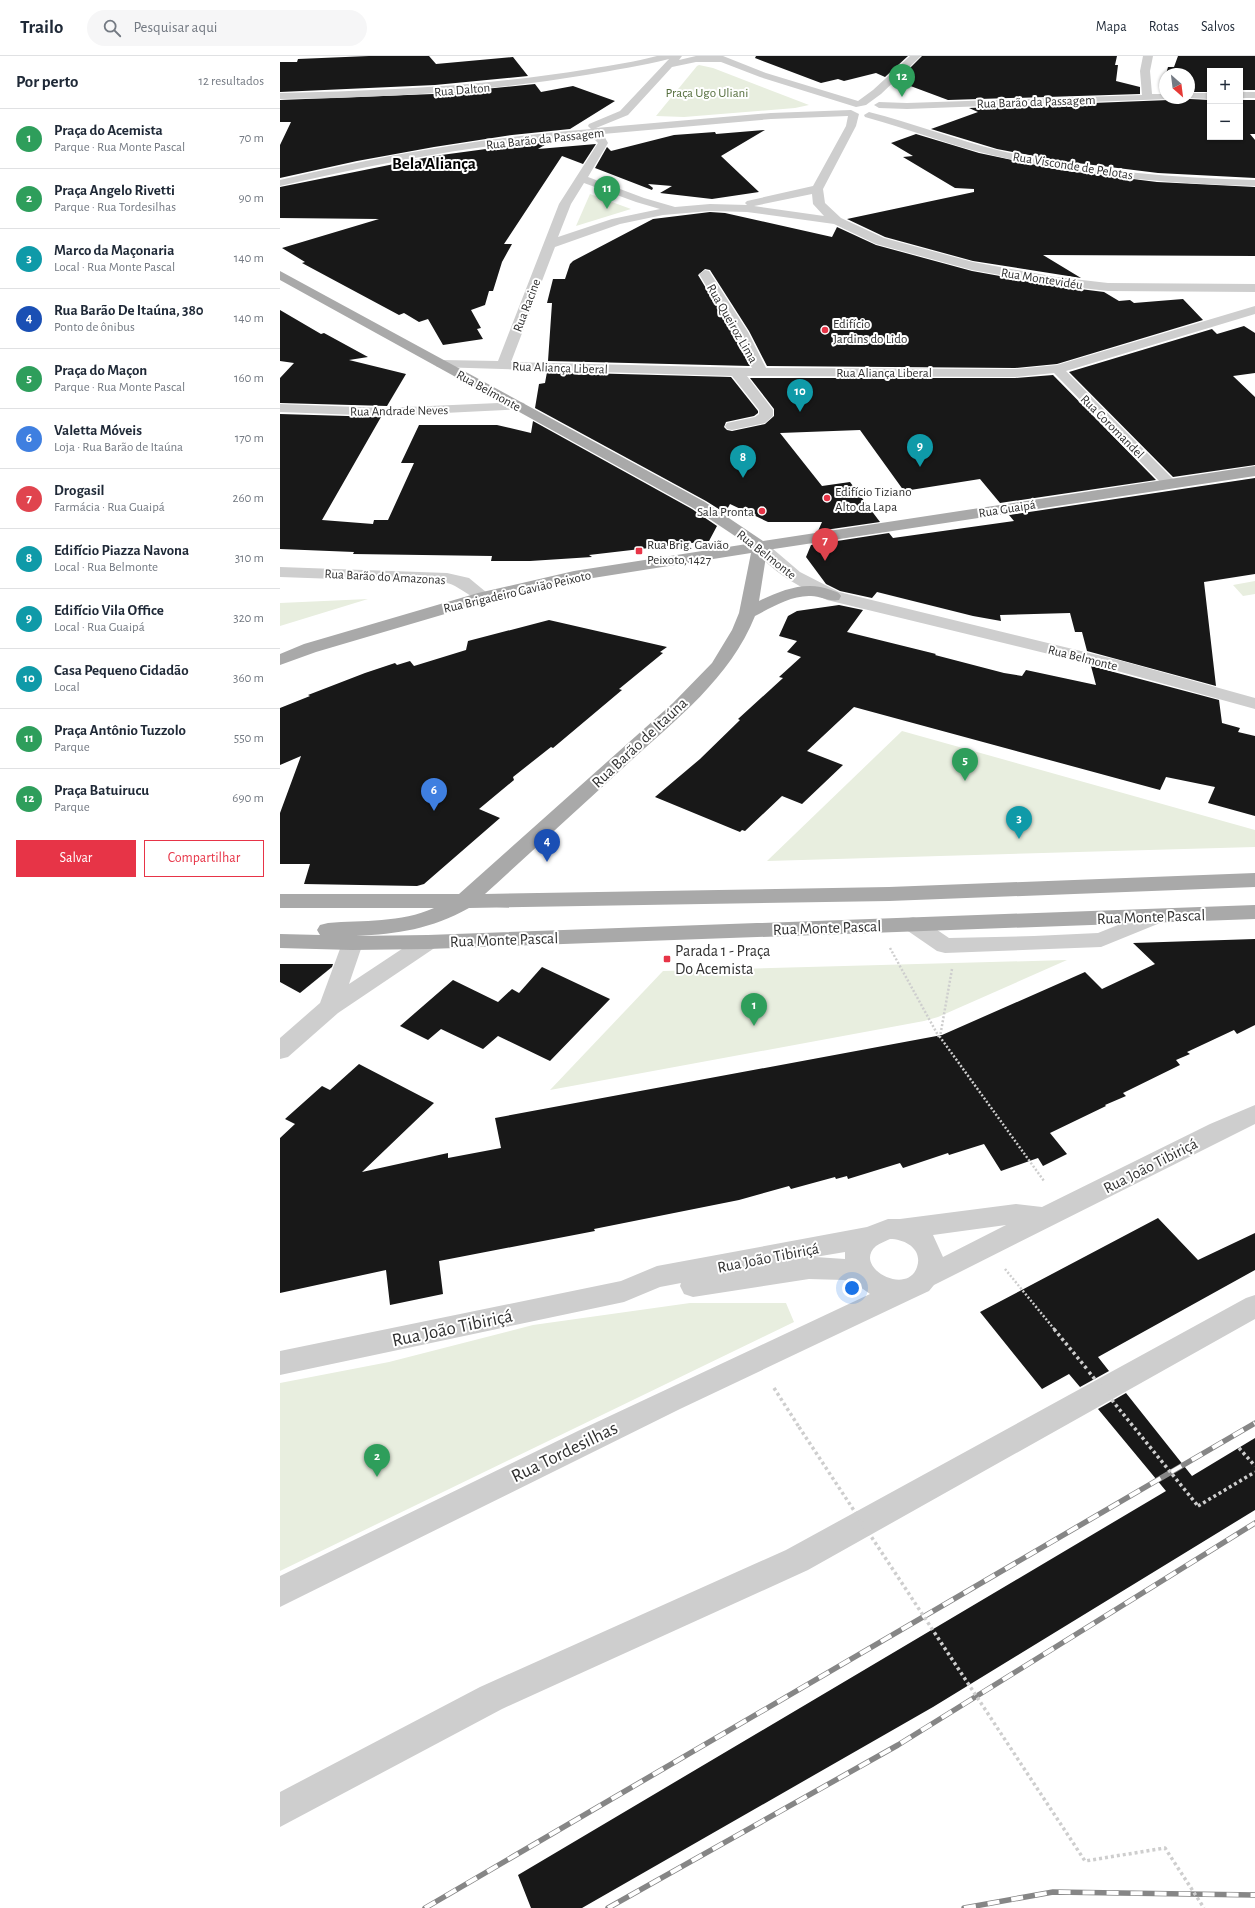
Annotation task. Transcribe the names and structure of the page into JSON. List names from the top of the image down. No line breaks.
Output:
{"streets":{"main road":["Rua Belmonte","Rua Guaipá","Rua Brigadeiro Gavião Peixoto","Rua Barão de Itaúna","Rua Monte Pascal"],"street":["Rua Dalton","Rua Barão da Passagem","Rua Visconde de Pelotas","Rua Montevidéu","Rua Racine","Rua Queiroz Lima","Rua Aliança Liberal","Rua Andrade Neves","Rua Coromandel","Rua Barão do Amazonas","Rua João Tibiriçá","Rua Tordesilhas"]},"crossings":[["Rua Barão da Passagem","Rua Visconde de Pelotas"],["Rua Racine","Rua Aliança Liberal"],["Rua Queiroz Lima","Rua Aliança Liberal"],["Rua Aliança Liberal","Rua Belmonte"],["Rua Aliança Liberal","Rua Coromandel"],["Rua Belmonte","Rua Andrade Neves"],["Rua Belmonte","Rua Guaipá"],["Rua Belmonte","Rua Brigadeiro Gavião Peixoto"],["Rua Belmonte","Rua Barão de Itaúna"],["Rua Coromandel","Rua Guaipá"],["Rua Guaipá","Rua Brigadeiro Gavião Peixoto"],["Rua Guaipá","Rua Barão de Itaúna"],["Rua Barão do Amazonas","Rua Brigadeiro Gavião Peixoto"],["Rua Brigadeiro Gavião Peixoto","Rua Barão de Itaúna"],["Rua Barão de Itaúna","Rua Monte Pascal"],["Rua João Tibiriçá","Rua Tordesilhas"]],"districts":["Bela Aliança"],"parks":["Praça Ugo Uliani"],"places":{"other":["Edifício Jardins do Lido","Edifício Tiziano Alto da Lapa","Sala Pronta"],"transit":["Rua Brig. Gavião Peixoto, 1427","Parada 1 - Praça Do Acemista"]},"north":"bottom right","page":{"header":"Trailo","search":"Pesquisar aqui","nav":["Mapa","Rotas","Salvos"],"heading":["Por perto","12 resultados"],"pins":["12","11","10","9","8","7","5","6","3","4","1","2"],"map_buttons":["+","−"],"list":[{"mark":"1","name":"Praça do Acemista","note":"Parque · Rua Monte Pascal","value":"70 m"},{"mark":"2","name":"Praça Angelo Rivetti","note":"Parque · Rua Tordesilhas","value":"90 m"},{"mark":"3","name":"Marco da Maçonaria","note":"Local · Rua Monte Pascal","value":"140 m"},{"mark":"4","name":"Rua Barão De Itaúna, 380","note":"Ponto de ônibus","value":"140 m"},{"mark":"5","name":"Praça do Maçon","note":"Parque · Rua Monte Pascal","value":"160 m"},{"mark":"6","name":"Valetta Móveis","note":"Loja · Rua Barão de Itaúna","value":"170 m"},{"mark":"7","name":"Drogasil","note":"Farmácia · Rua Guaipá","value":"260 m"},{"mark":"8","name":"Edifício Piazza Navona","note":"Local · Rua Belmonte","value":"310 m"},{"mark":"9","name":"Edifício Vila Office","note":"Local · Rua Guaipá","value":"320 m"},{"mark":"10","name":"Casa Pequeno Cidadão","note":"Local","value":"360 m"},{"mark":"11","name":"Praça Antônio Tuzzolo","note":"Parque","value":"550 m"},{"mark":"12","name":"Praça Batuirucu","note":"Parque","value":"690 m"}],"buttons":["Salvar","Compartilhar"]}}
